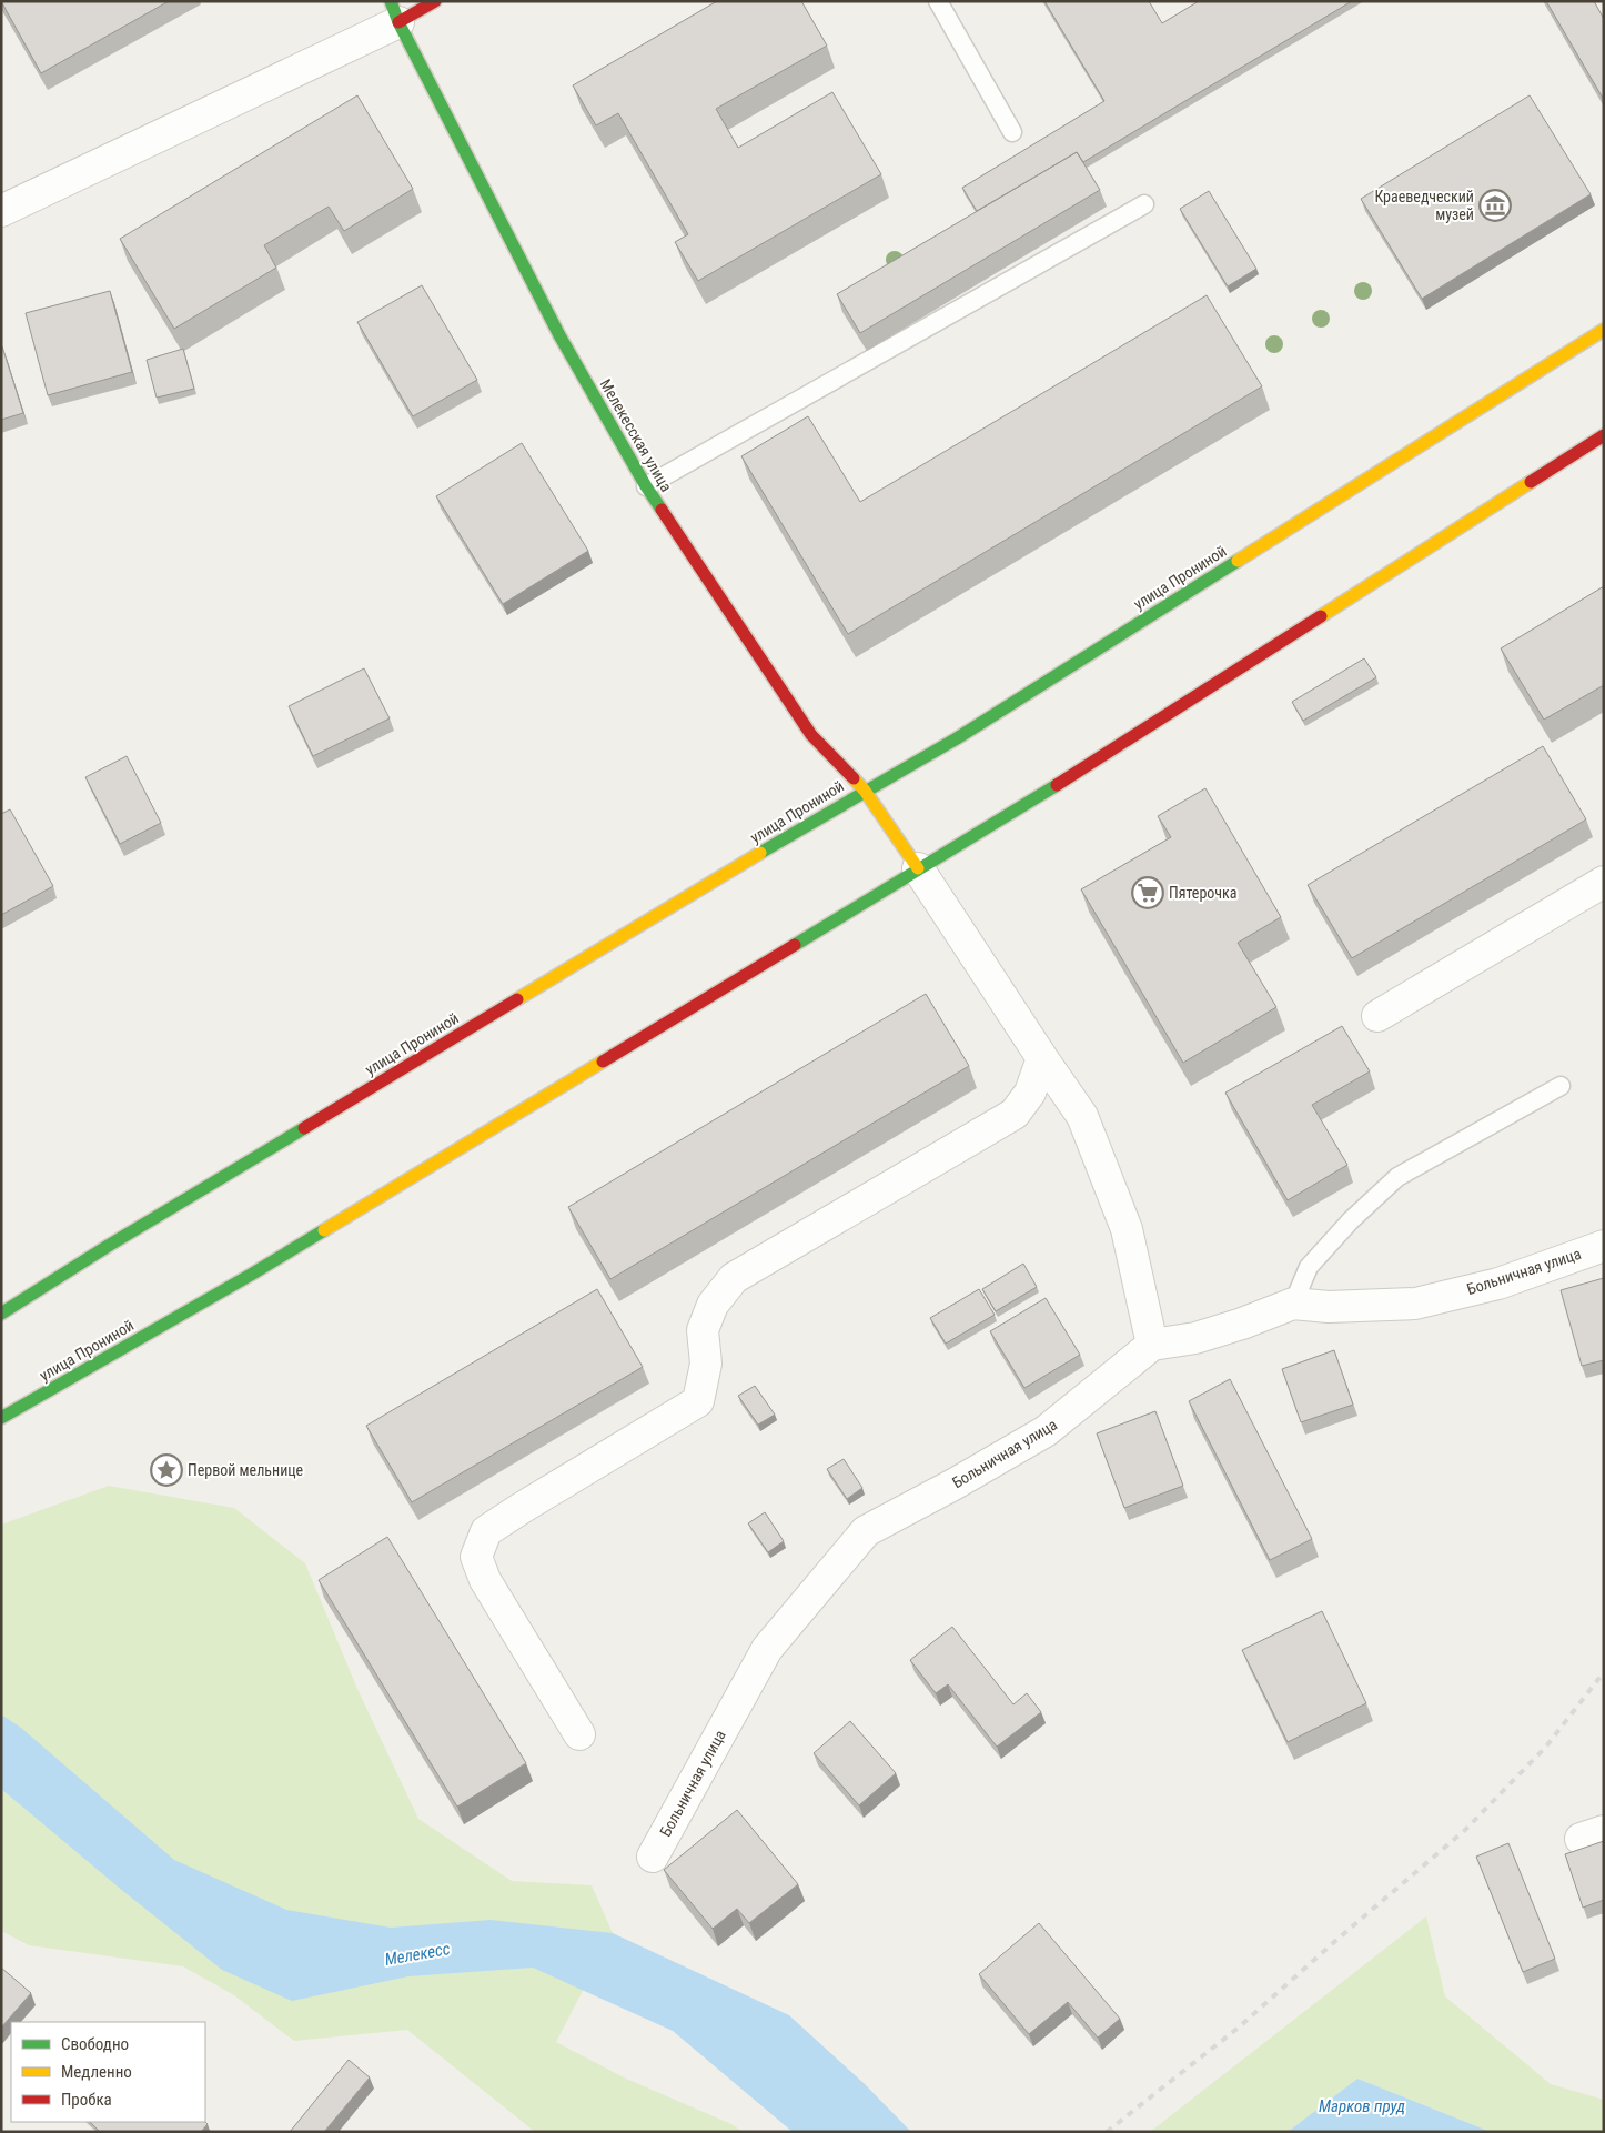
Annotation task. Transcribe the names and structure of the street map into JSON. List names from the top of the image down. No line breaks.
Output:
{"streets":{"main road":["Мелекесская улица","улица Прониной"],"street":["Больничная улица"]},"crossings":[["Мелекесская улица","улица Прониной"]],"water":["Мелекесс","Марков пруд"],"places":{"museum":["Краеведческий музей"],"supermarket":["Пятерочка"],"place":["Первой мельнице"]},"legend":["Свободно","Медленно","Пробка"]}
